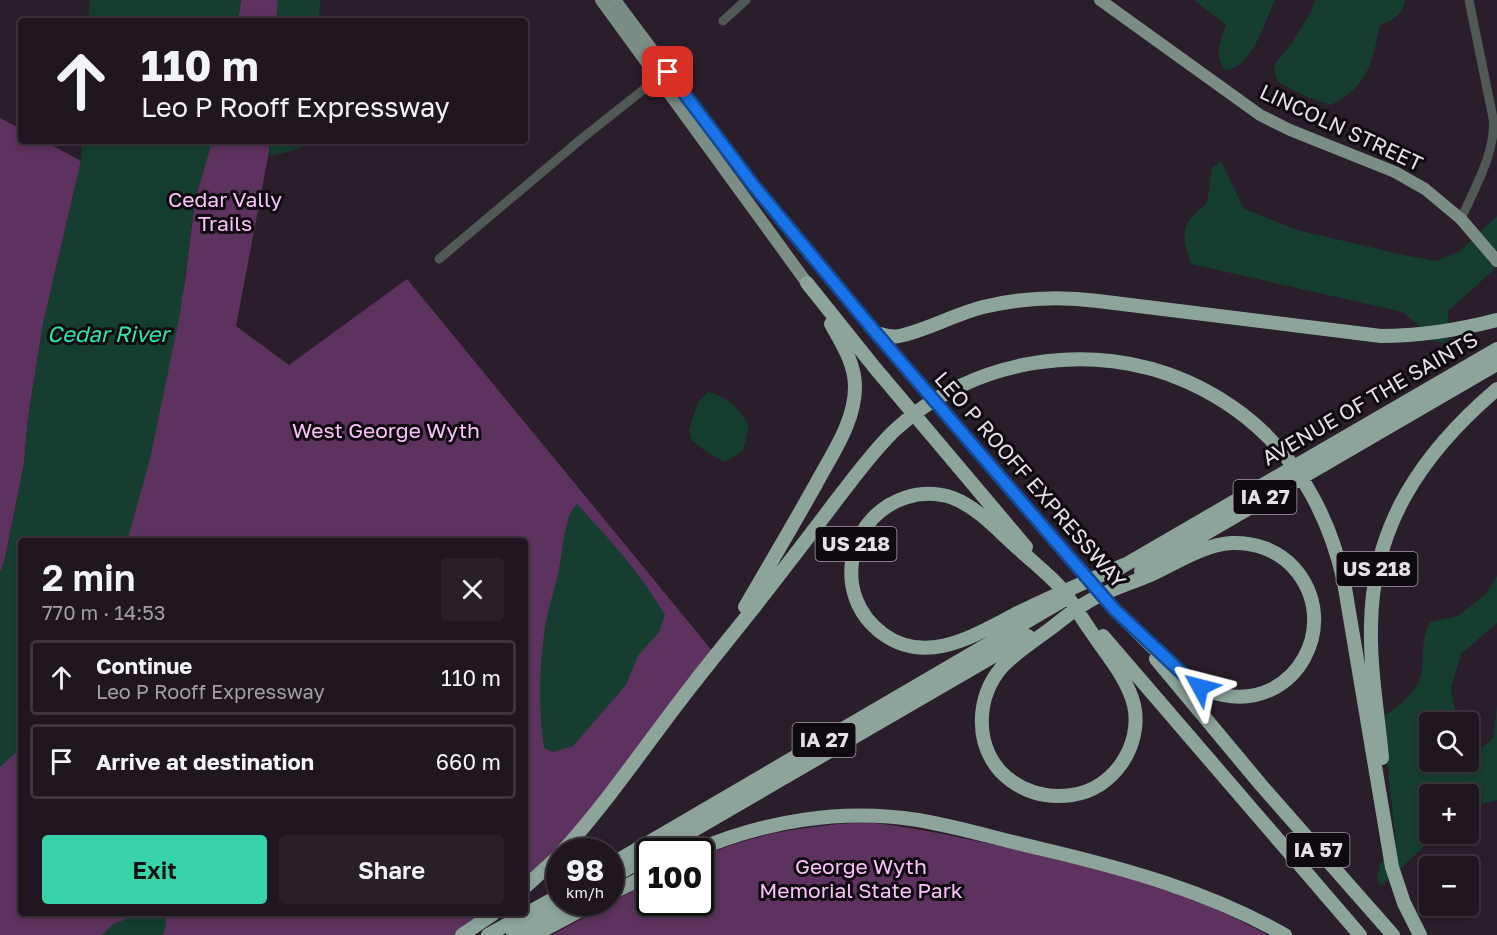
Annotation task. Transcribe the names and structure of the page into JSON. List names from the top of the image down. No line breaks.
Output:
{"streets":{"highway":["AVENUE OF THE SAINTS","LEO P ROOFF EXPRESSWAY","IA 27","US 218","IA 57"],"main road":["LINCOLN STREET"]},"crossings":[["AVENUE OF THE SAINTS","US 218"]],"water":["Cedar River"],"parks":["Cedar Vally Trails","West George Wyth","George Wyth Memorial State Park"],"page":{"turn":["110 m","Leo P Rooff Expressway"],"heading":["2 min","770 m · 14:53"],"list":[{"name":"Continue","note":"Leo P Rooff Expressway","value":"110 m"},{"name":"Arrive at destination","value":"660 m"}],"map_buttons":["+","−"],"buttons":["Exit","Share"],"speed":"98 km/h","limit":"100"}}
